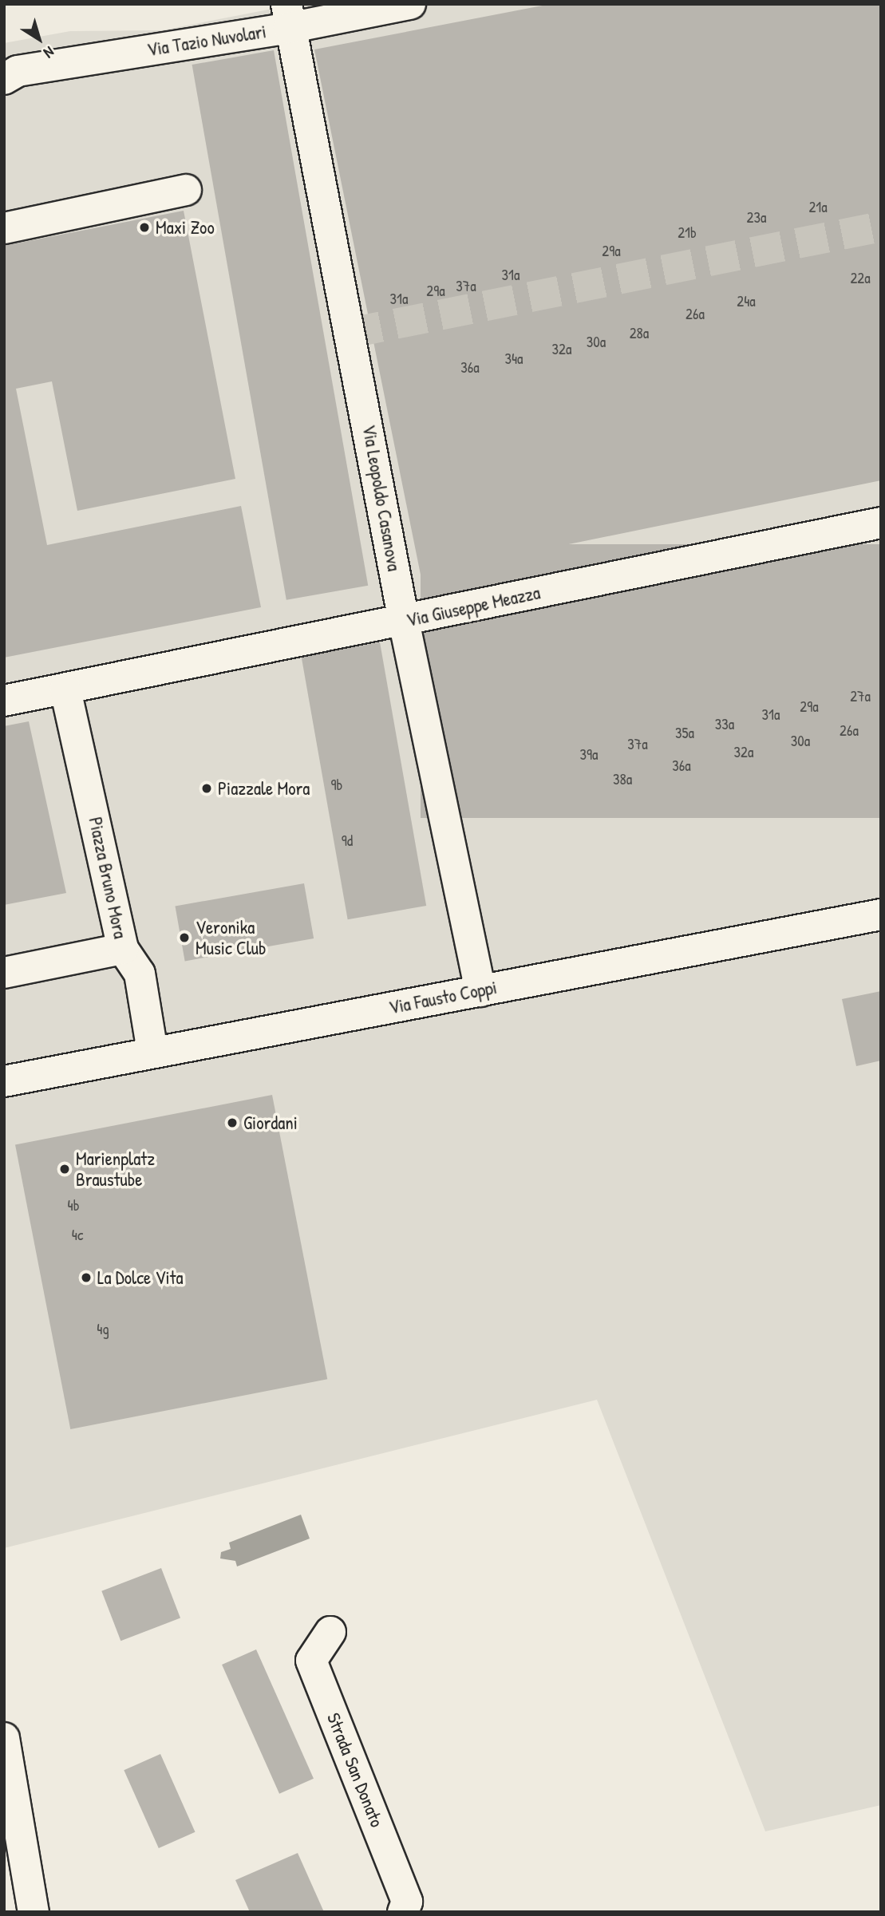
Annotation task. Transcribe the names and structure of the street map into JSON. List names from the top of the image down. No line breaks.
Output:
{"streets":{"street":["Via Tazio Nuvolari","Via Leopoldo Casanova","Via Giuseppe Meazza","Piazza Bruno Mora","Via Fausto Coppi","Strada San Donato"]},"crossings":[["Via Tazio Nuvolari","Via Leopoldo Casanova"],["Via Leopoldo Casanova","Via Giuseppe Meazza"],["Via Leopoldo Casanova","Via Fausto Coppi"],["Via Giuseppe Meazza","Piazza Bruno Mora"]],"places":["Maxi Zoo","Piazzale Mora","Veronika Music Club","Giordani","Marienplatz Braustube","La Dolce Vita"],"house_numbers":["21a","23a","21b","29a","31a","22a","37a","29a","31a","24a","26a","28a","30a","32a","34a","36a","27a","29a","31a","33a","26a","35a","30a","37a","32a","39a","36a","38a","9b","9d","4b","4c","4g"],"north":"bottom right"}
